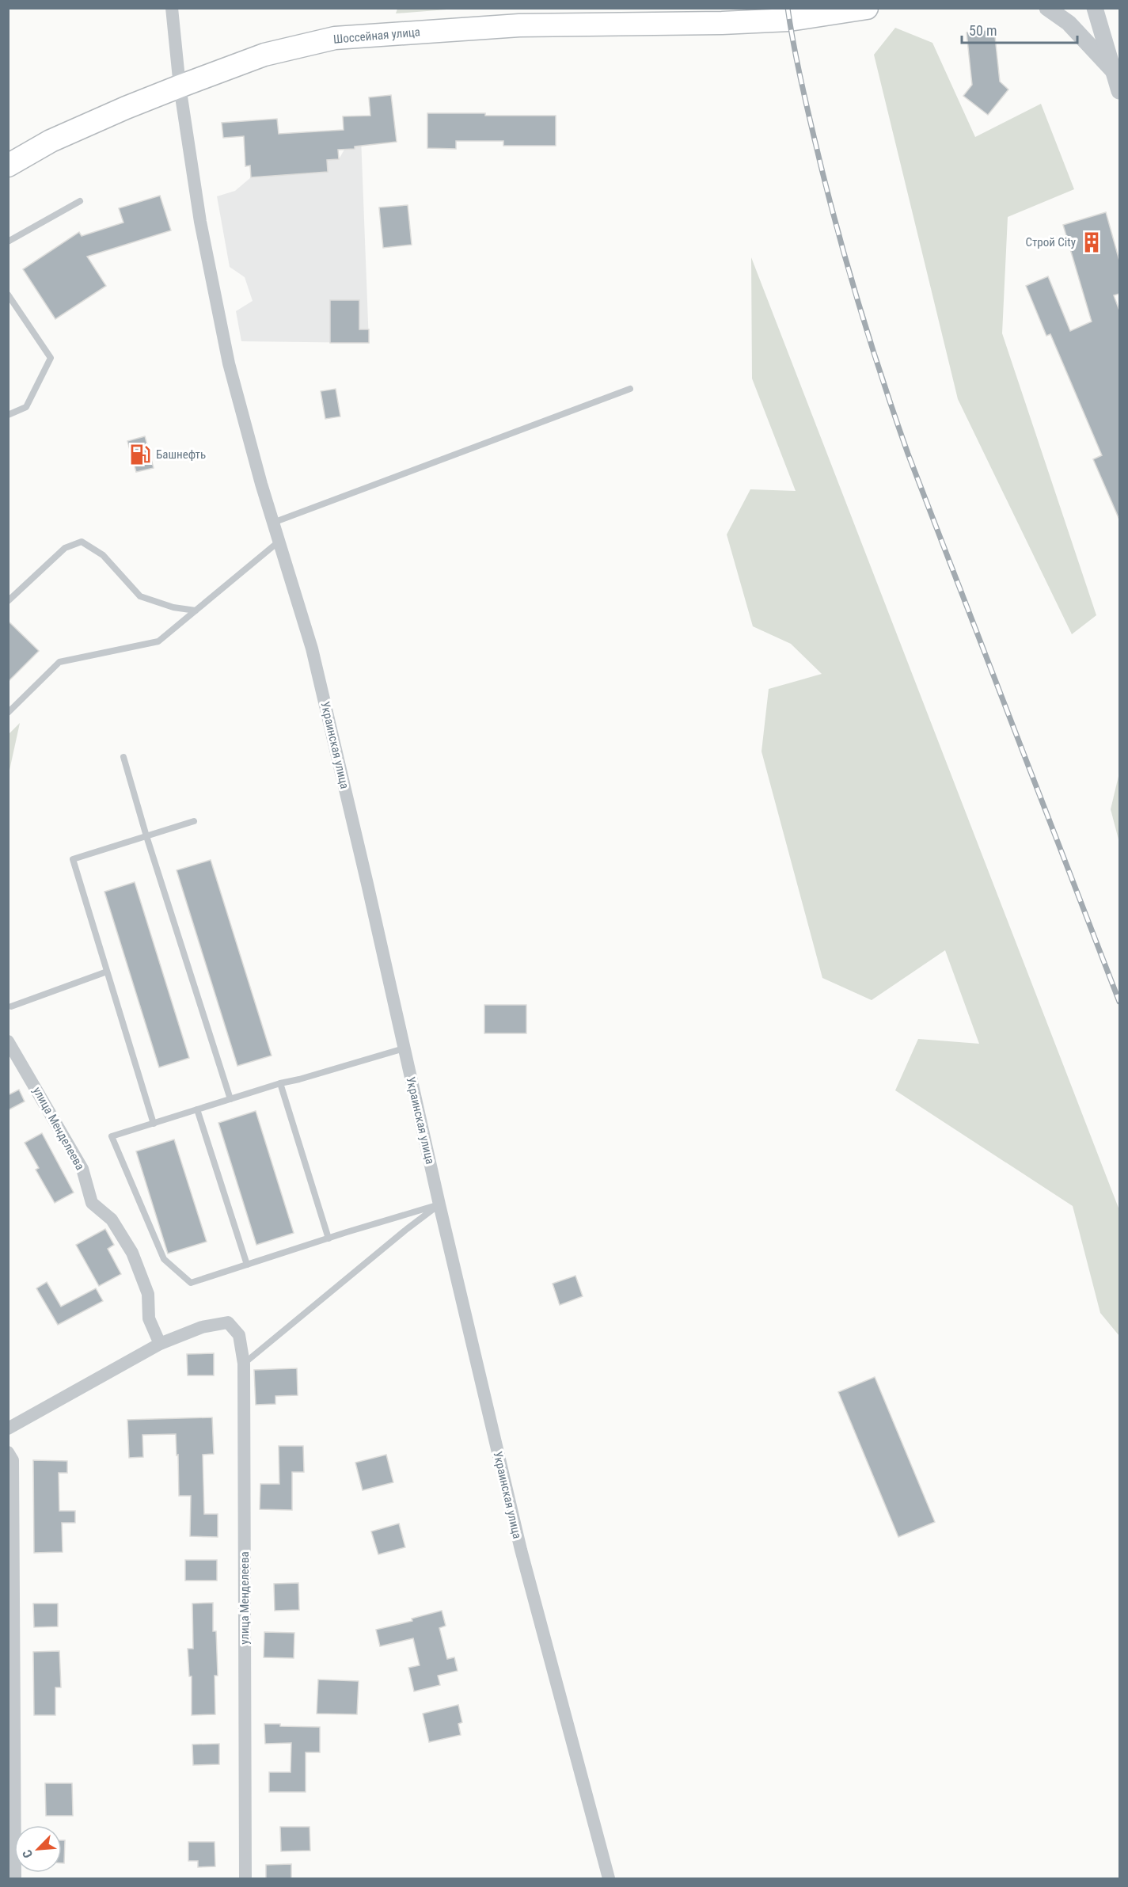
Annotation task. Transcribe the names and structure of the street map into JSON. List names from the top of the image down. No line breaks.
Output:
{"streets":{"highway":["Шоссейная улица"],"street":["Украинская улица","улица Менделеева"]},"crossings":[["Шоссейная улица","Украинская улица"]],"places":{"building":["Строй City"],"fuel station":["Башнефть"]},"scale_bar":"50 m","north":"bottom left"}
